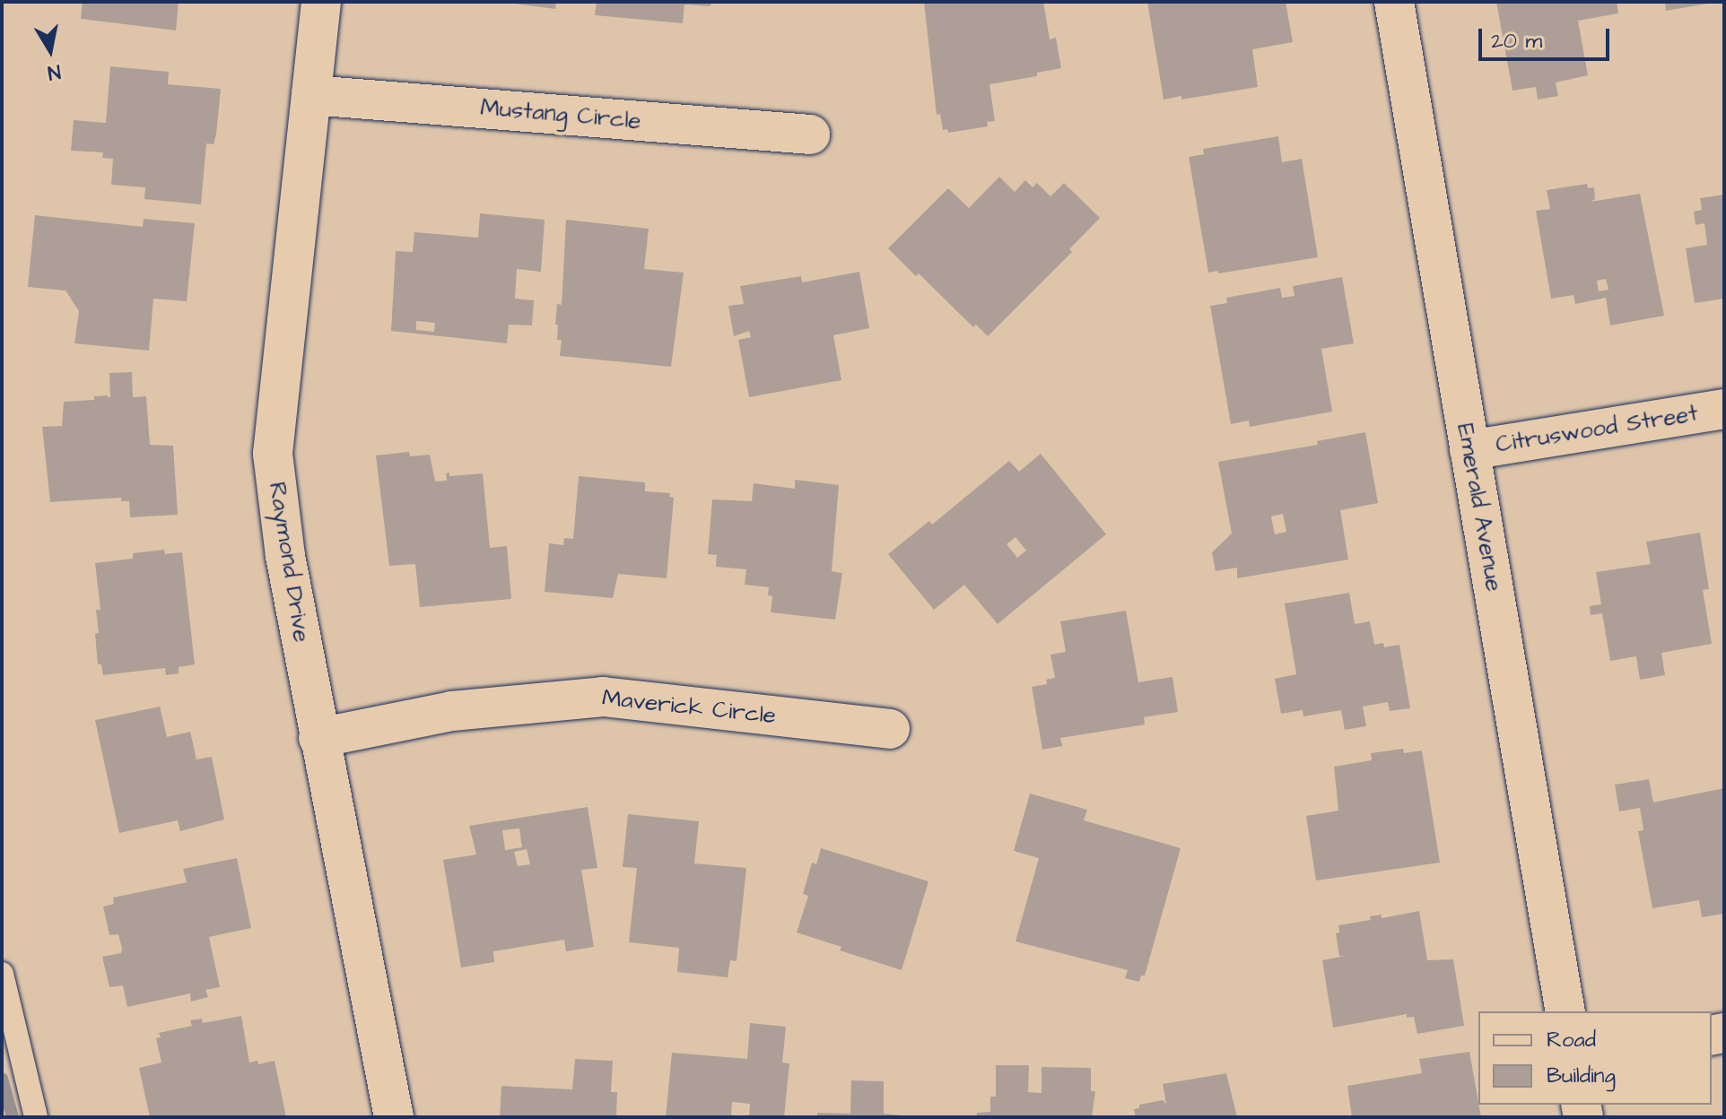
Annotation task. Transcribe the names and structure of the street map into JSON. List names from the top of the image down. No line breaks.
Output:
{"streets":{"street":["Mustang Circle","Citruswood Street","Emerald Avenue","Raymond Drive","Maverick Circle"]},"crossings":[["Mustang Circle","Raymond Drive"],["Citruswood Street","Emerald Avenue"],["Raymond Drive","Maverick Circle"]],"legend":["Road","Building"],"scale_bar":"20 m","north":"bottom"}
